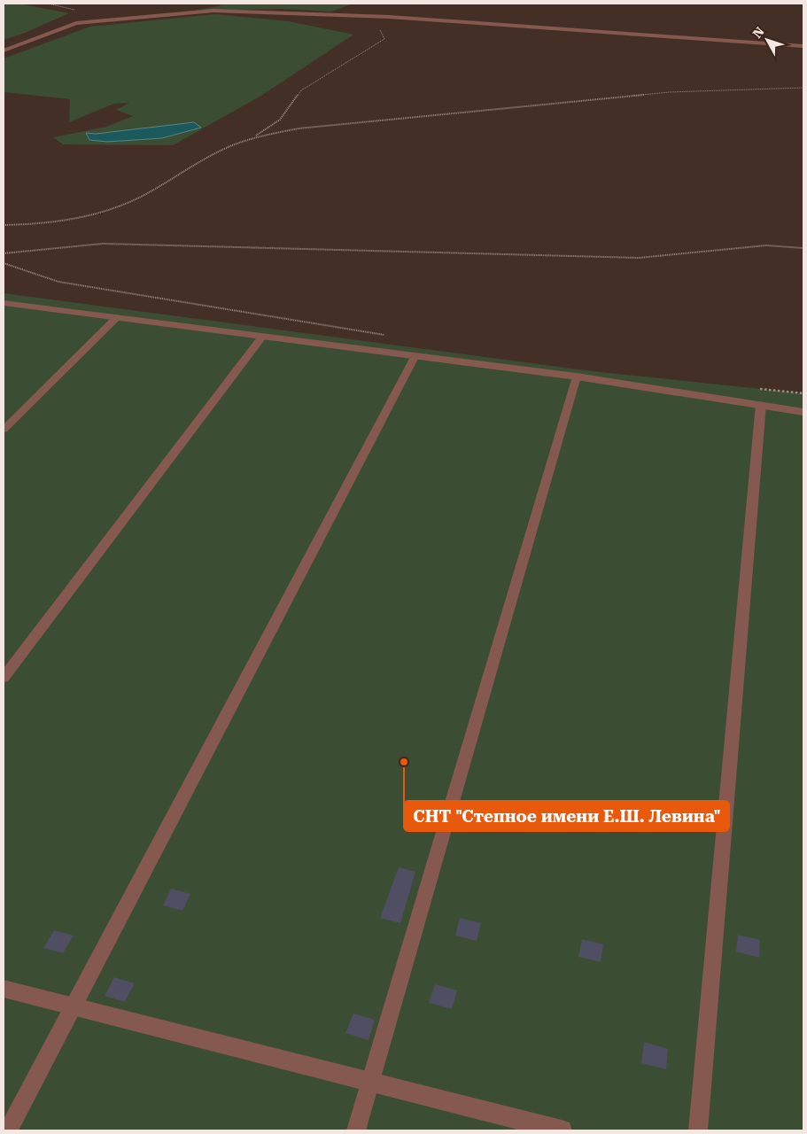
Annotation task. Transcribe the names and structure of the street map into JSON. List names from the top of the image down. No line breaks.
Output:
{"places":["СНТ \"Степное имени Е.Ш. Левина\""],"north":"top left"}
